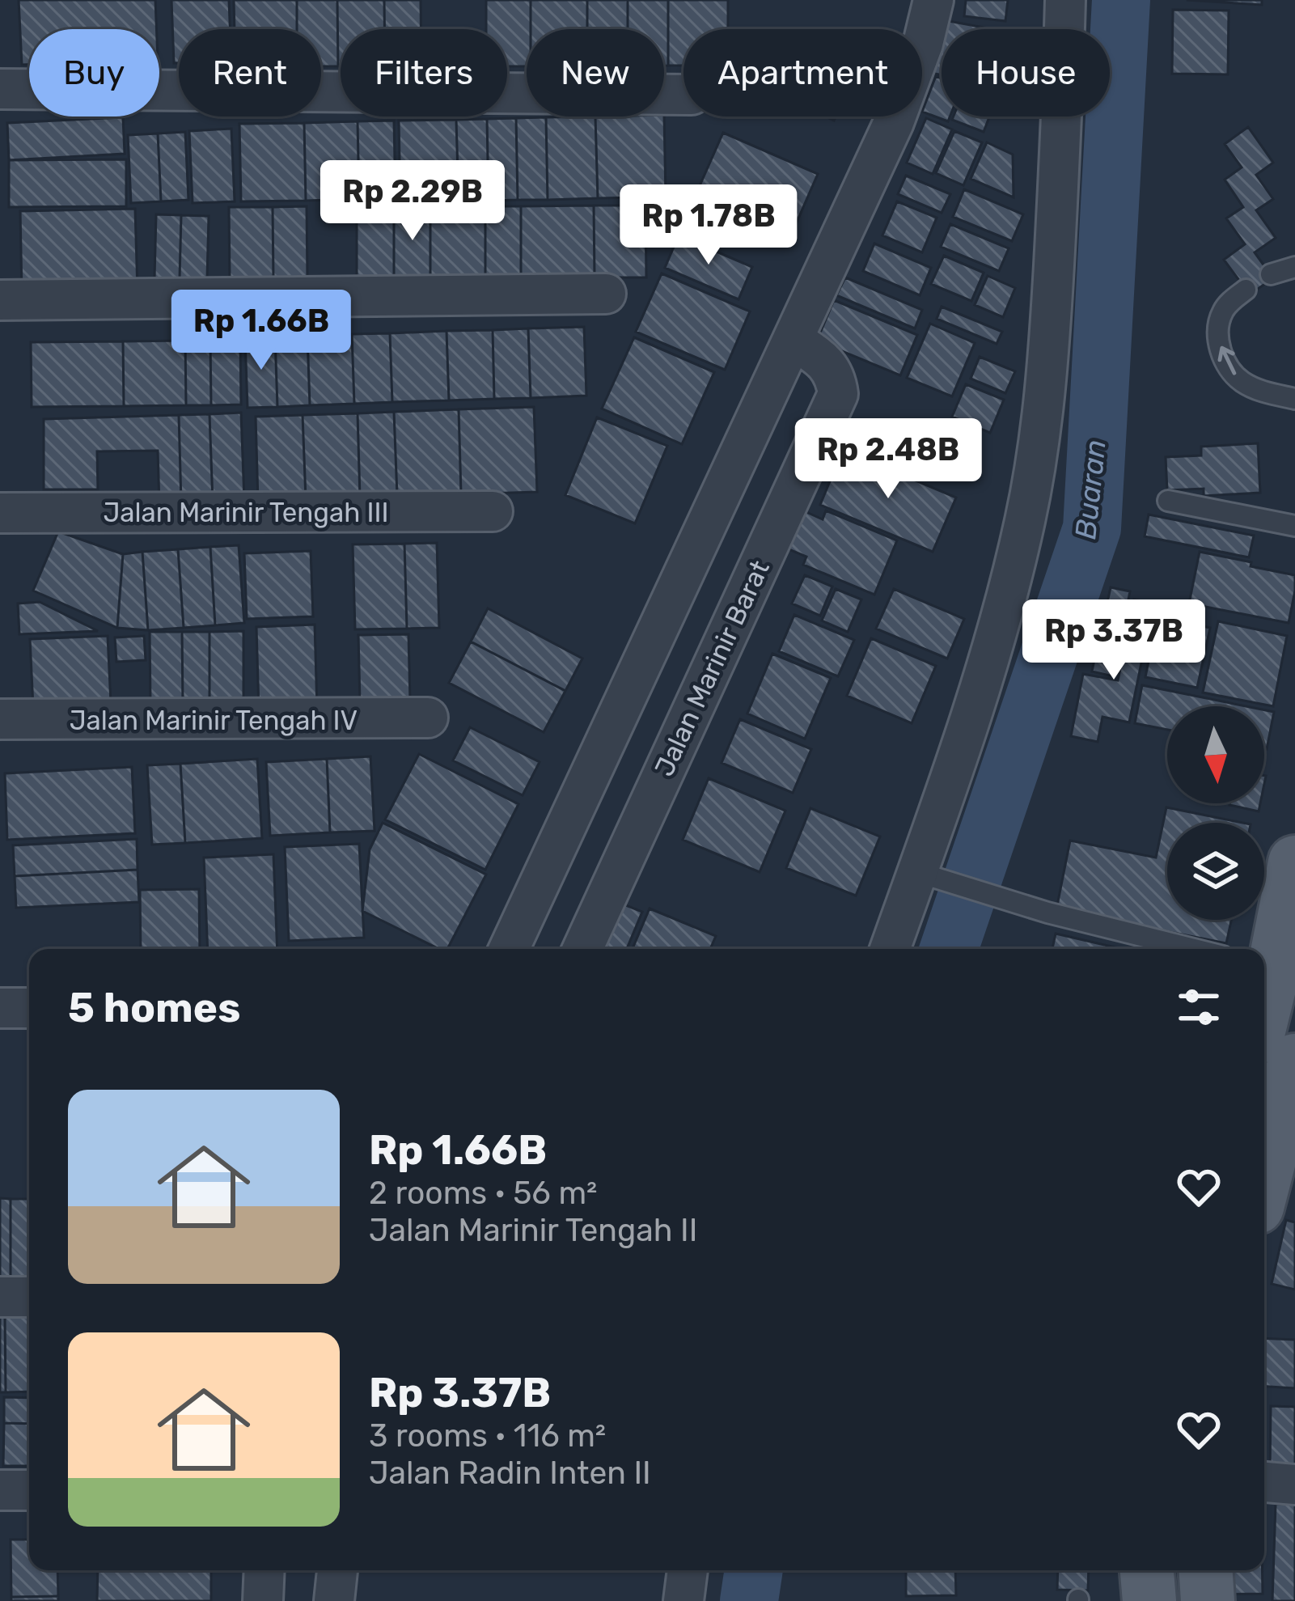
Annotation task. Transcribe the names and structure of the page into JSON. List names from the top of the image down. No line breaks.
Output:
{"streets":{"street":["Jalan Marinir Tengah III","Jalan Marinir Barat","Jalan Marinir Tengah IV"]},"water":["Buaran"],"north":"bottom","page":{"chip":["Buy","Rent","Filters","New","Apartment","House"],"price":["Rp 2.29B","Rp 1.78B","Rp 1.66B","Rp 2.48B","Rp 3.37B"],"heading":"5 homes","list":[{"name":"Rp 1.66B","note":"2 rooms · 56 m² · Jalan Marinir Tengah II"},{"name":"Rp 3.37B","note":"3 rooms · 116 m² · Jalan Radin Inten II"}]}}
